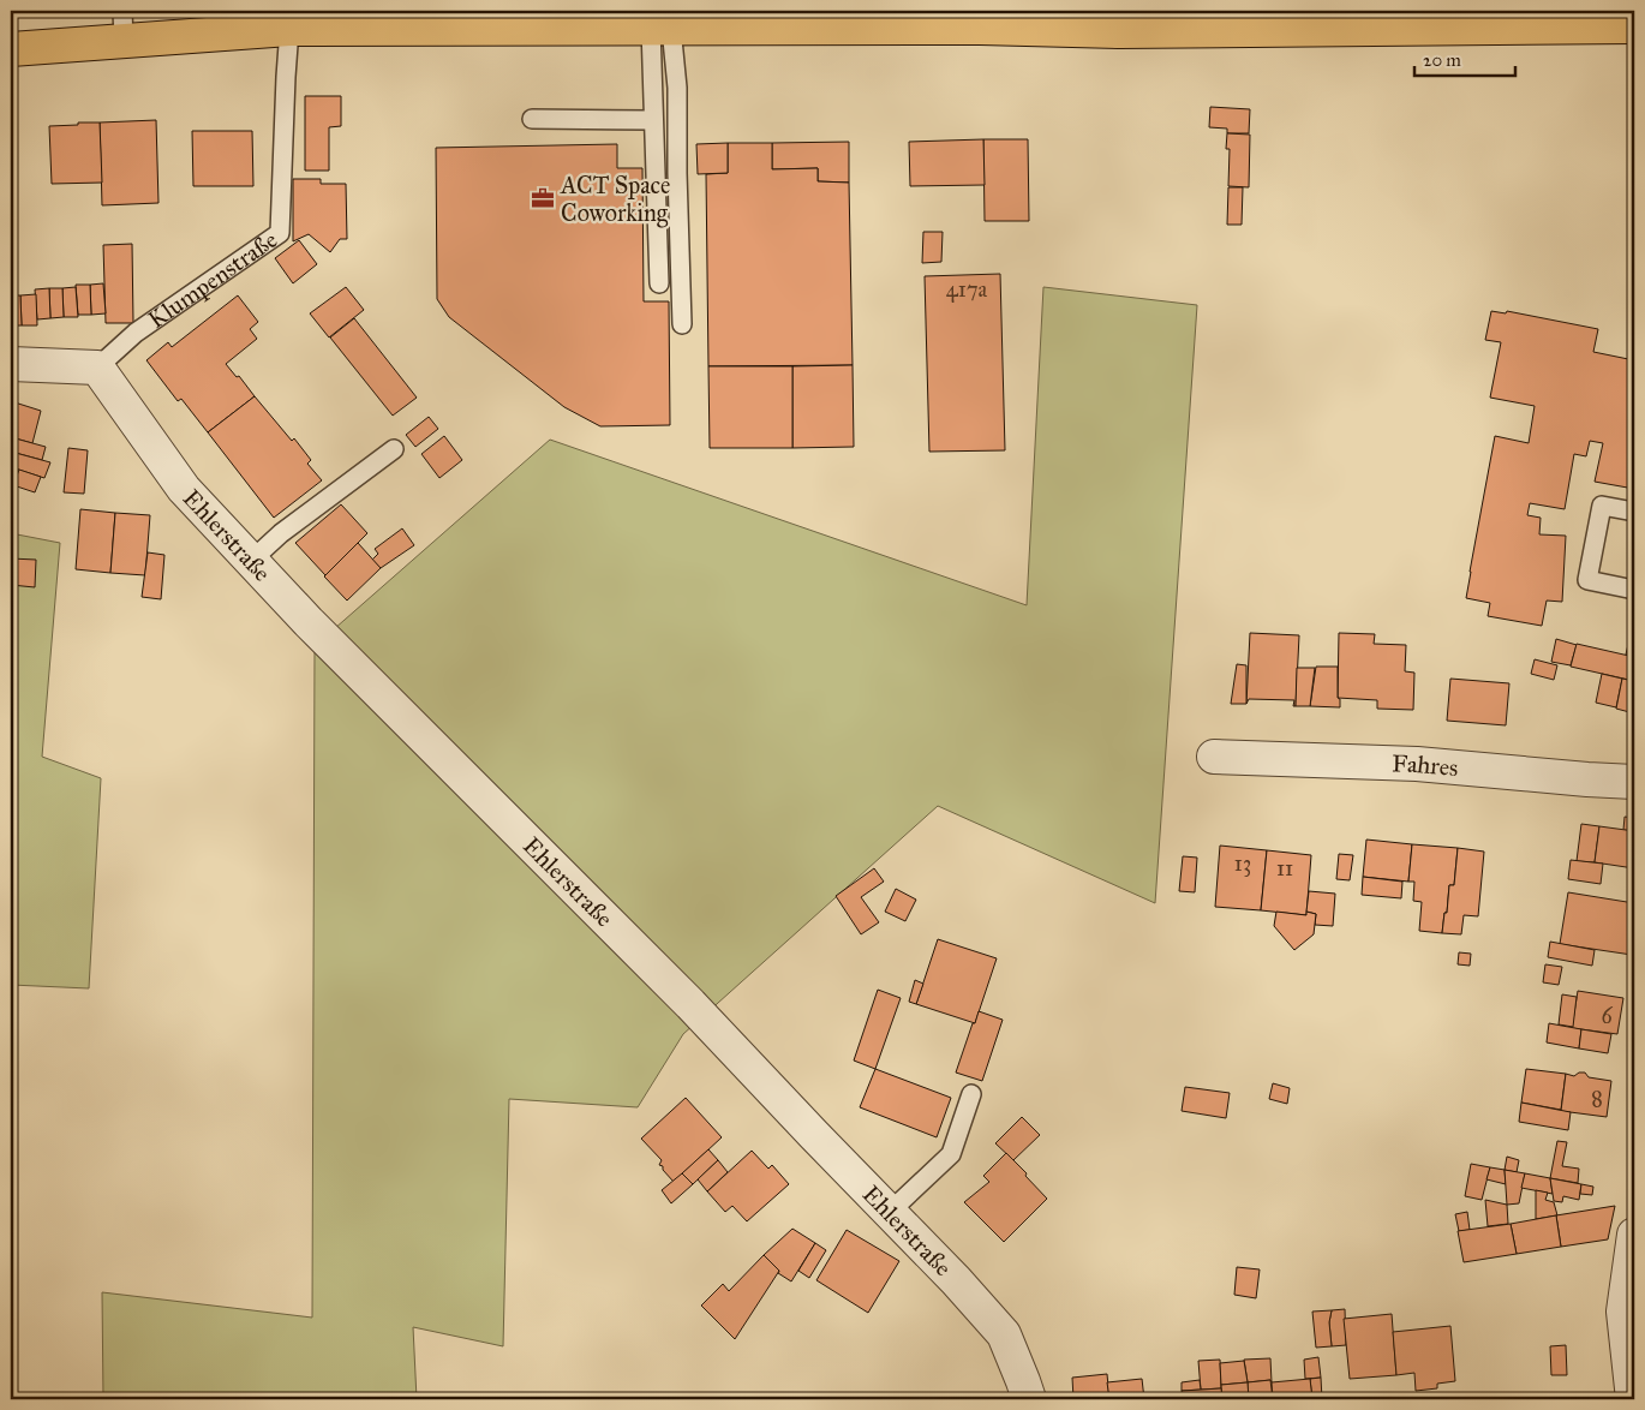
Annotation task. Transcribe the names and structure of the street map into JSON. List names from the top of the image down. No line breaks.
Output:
{"streets":{"street":["Ehlerstraße","Fahres"],"lane":["Klumpenstraße"]},"crossings":[["Klumpenstraße","Ehlerstraße"]],"places":{"office":["ACT Space Coworking"]},"house_numbers":["417a","13","11","6","8"],"scale_bar":"20 m"}
